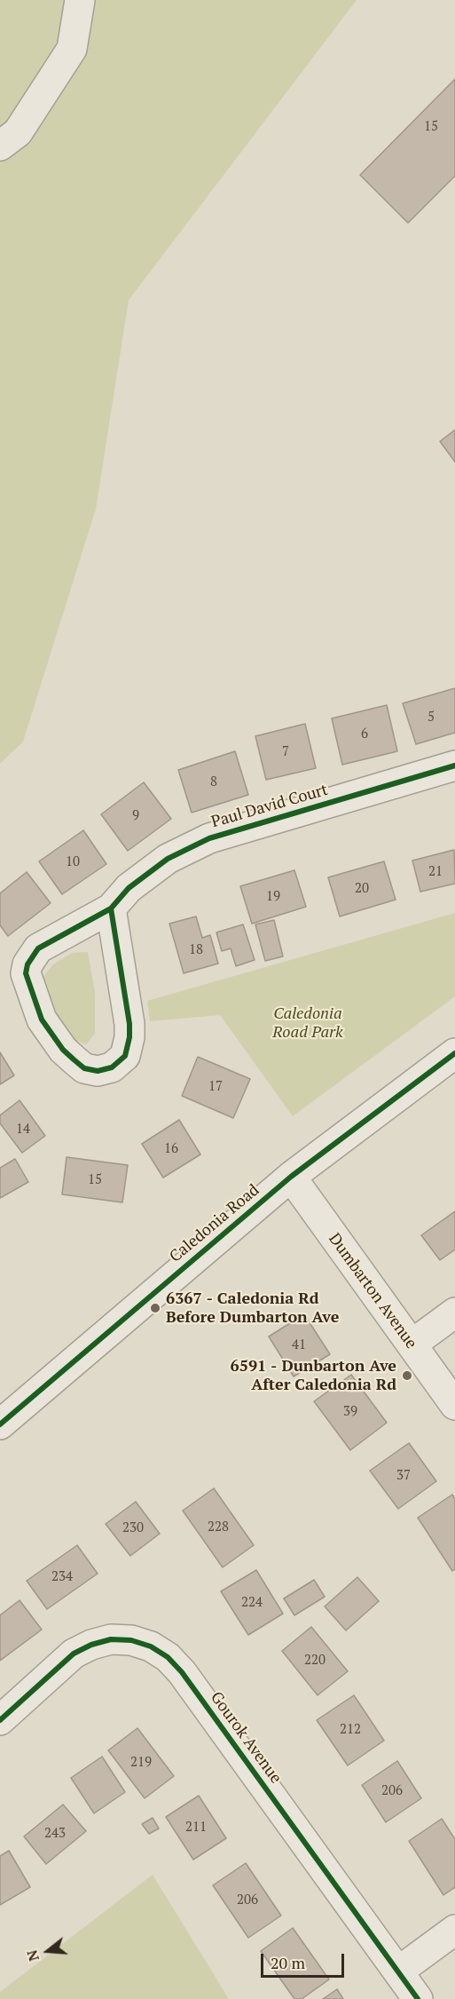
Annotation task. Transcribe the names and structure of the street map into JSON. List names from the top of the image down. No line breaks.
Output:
{"streets":{"street":["Paul David Court","Caledonia Road","Dumbarton Avenue","Gourok Avenue"]},"crossings":[["Caledonia Road","Dumbarton Avenue"]],"parks":["Caledonia Road Park"],"places":["6367 - Caledonia Rd Before Dumbarton Ave","6591 - Dunbarton Ave After Caledonia Rd"],"house_numbers":["15","5","6","7","8","9","10","21","20","19","18","17","14","16","15","41","39","37","228","230","234","224","220","212","219","206","211","243","206"],"scale_bar":"20 m","north":"left"}
